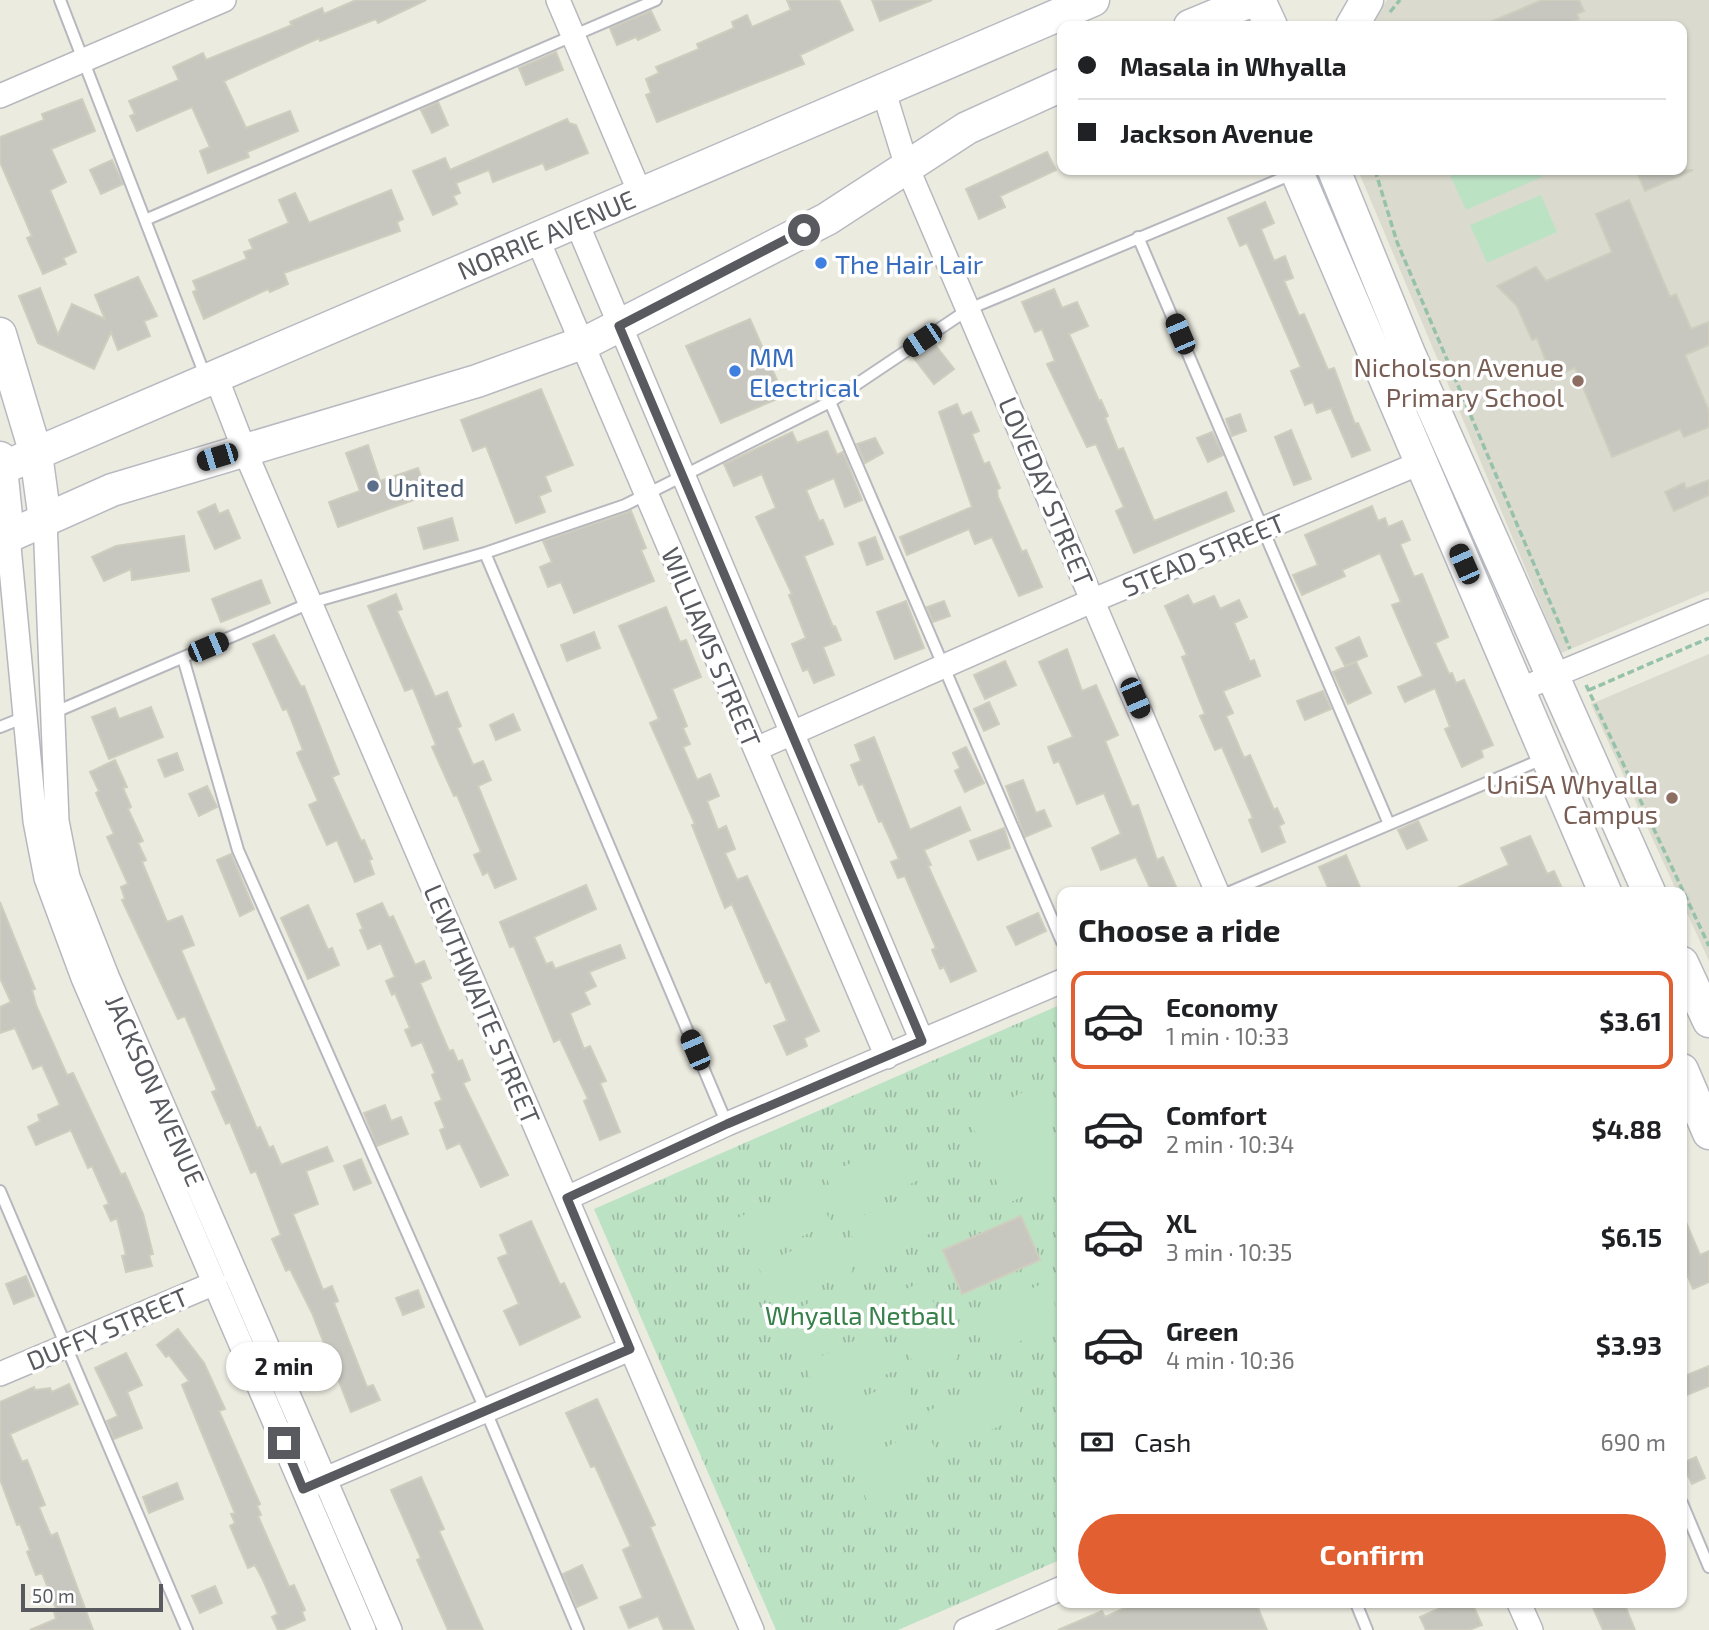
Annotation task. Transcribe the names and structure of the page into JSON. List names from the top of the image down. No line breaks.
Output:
{"streets":{"main road":["NORRIE AVENUE"],"street":["LOVEDAY STREET","STEAD STREET","WILLIAMS STREET","LEWTHWAITE STREET","JACKSON AVENUE","DUFFY STREET"]},"crossings":[["NORRIE AVENUE","LOVEDAY STREET"],["NORRIE AVENUE","WILLIAMS STREET"],["NORRIE AVENUE","LEWTHWAITE STREET"],["LOVEDAY STREET","STEAD STREET"],["STEAD STREET","WILLIAMS STREET"],["JACKSON AVENUE","DUFFY STREET"]],"parks":["Whyalla Netball"],"places":["The Hair Lair","MM Electrical","Nicholson Avenue Primary School","United","UniSA Whyalla Campus"],"scale_bar":"50 m","page":{"banner":["Masala in Whyalla","Jackson Avenue"],"heading":"Choose a ride","list":[{"name":"Economy","note":"1 min · 10:33","value":"$3.61"},{"name":"Comfort","note":"2 min · 10:34","value":"$4.88"},{"name":"XL","note":"3 min · 10:35","value":"$6.15"},{"name":"Green","note":"4 min · 10:36","value":"$3.93"}],"bubble":"2 min","pay":["Cash","690 m"],"buttons":"Confirm","scale":"50 m"}}
